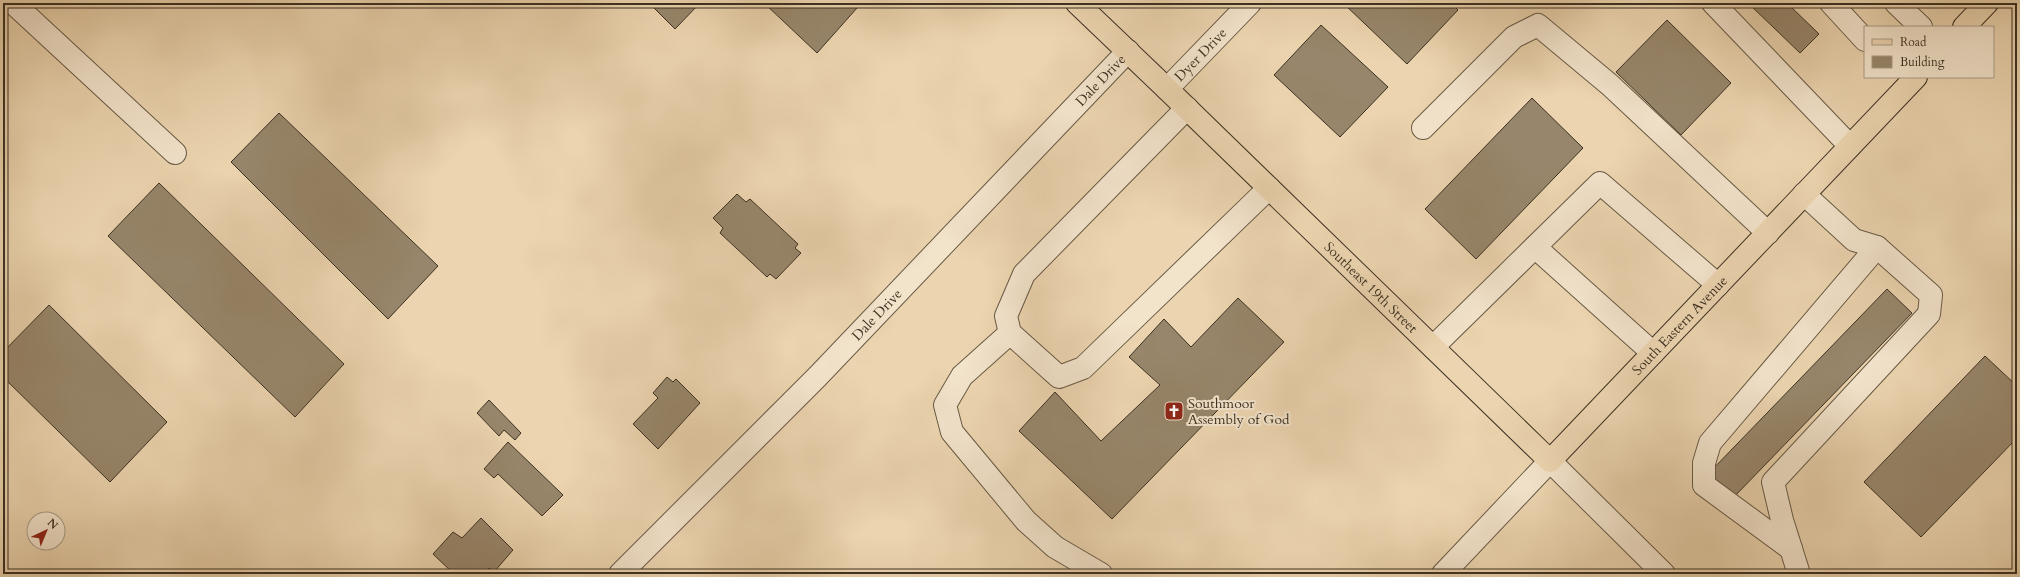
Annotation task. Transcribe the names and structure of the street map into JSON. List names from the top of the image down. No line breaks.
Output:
{"streets":{"main road":["Southeast 19th Street","South Eastern Avenue"],"street":["Dyer Drive","Dale Drive"]},"crossings":[["Dyer Drive","Southeast 19th Street"],["Dale Drive","Southeast 19th Street"],["Southeast 19th Street","South Eastern Avenue"]],"places":{"church":["Southmoor Assembly of God"]},"legend":["Road","Building"],"north":"top right"}
